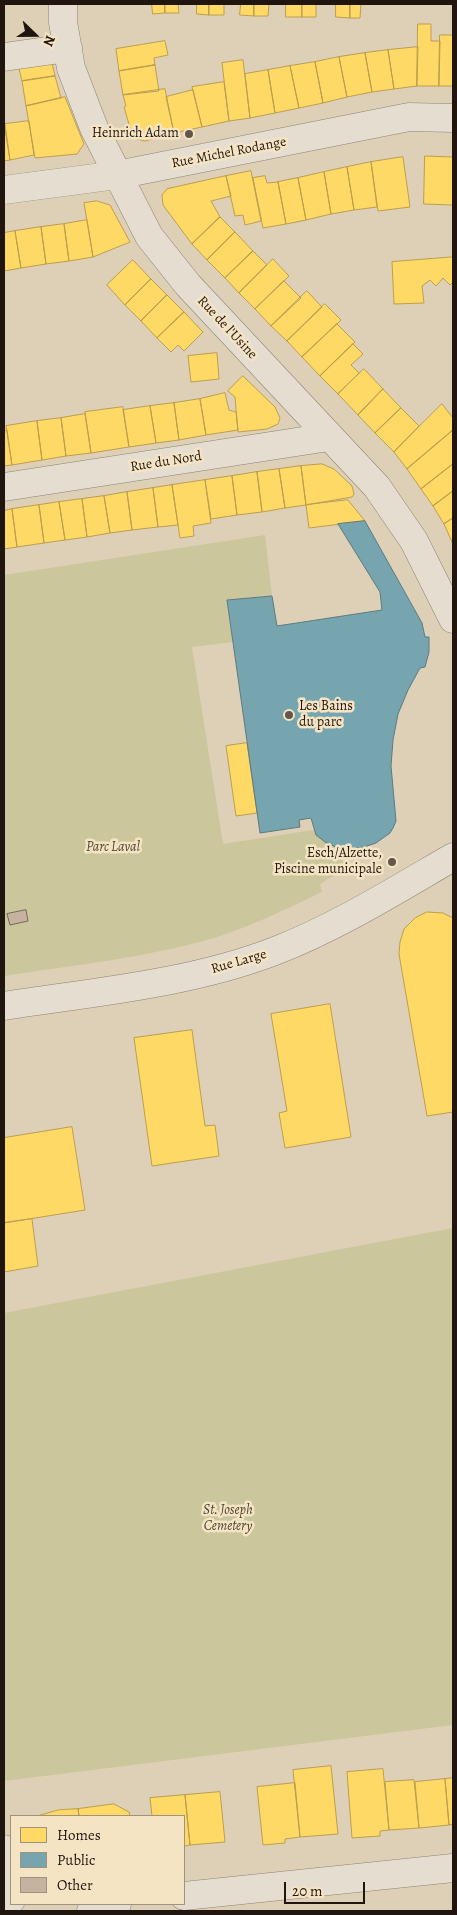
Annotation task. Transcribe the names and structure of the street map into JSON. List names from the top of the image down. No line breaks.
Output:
{"streets":{"street":["Rue Michel Rodange","Rue de l'Usine","Rue du Nord","Rue Large"]},"crossings":[["Rue Michel Rodange","Rue de l'Usine"],["Rue de l'Usine","Rue du Nord"]],"parks":["Parc Laval","St. Joseph Cemetery"],"places":["Heinrich Adam","Les Bains du parc","Esch/Alzette, Piscine municipale"],"legend":["Homes","Public","Other"],"scale_bar":"20 m","north":"right"}
